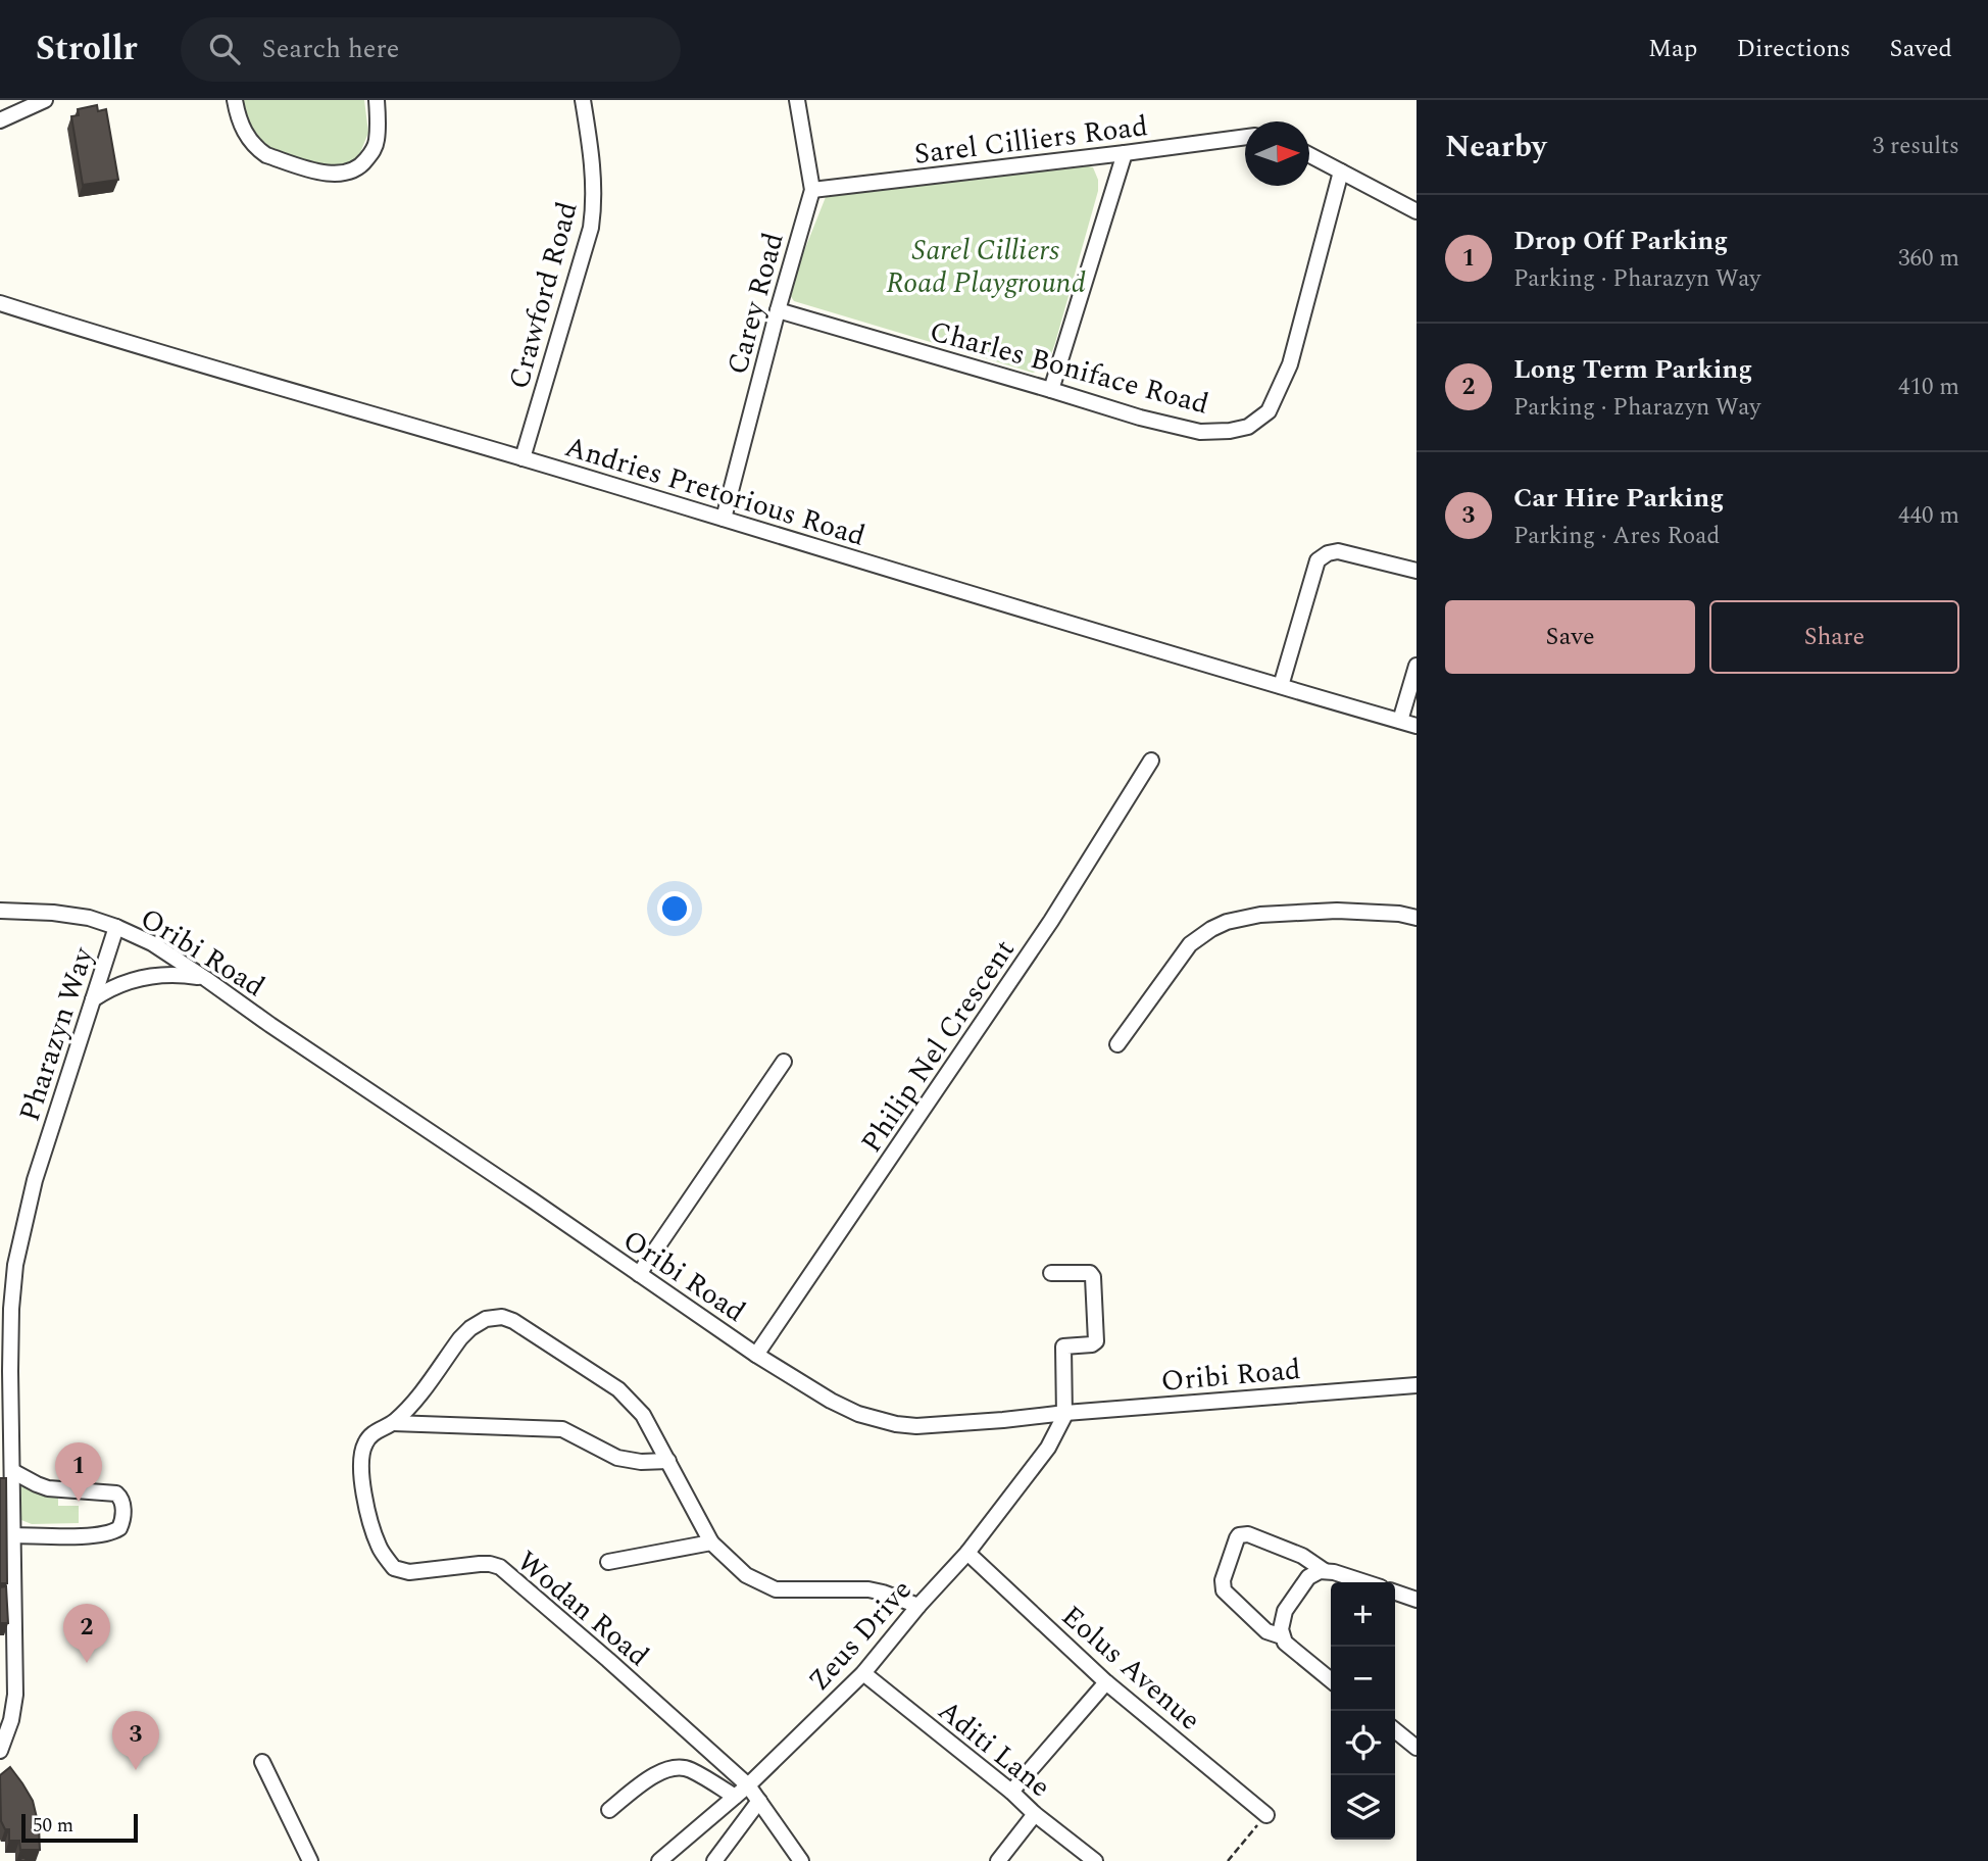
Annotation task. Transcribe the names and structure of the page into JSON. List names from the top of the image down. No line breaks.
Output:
{"streets":{"street":["Sarel Cilliers Road","Crawford Road","Carey Road","Charles Boniface Road","Andries Pretorious Road","Oribi Road","Pharazyn Way","Philip Nel Crescent","Wodan Road","Zeus Drive","Eolus Avenue","Aditi Lane"]},"crossings":[["Sarel Cilliers Road","Carey Road"],["Crawford Road","Andries Pretorious Road"],["Carey Road","Charles Boniface Road"],["Carey Road","Andries Pretorious Road"],["Oribi Road","Pharazyn Way"],["Oribi Road","Philip Nel Crescent"],["Oribi Road","Zeus Drive"],["Wodan Road","Zeus Drive"],["Zeus Drive","Eolus Avenue"],["Zeus Drive","Aditi Lane"]],"parks":["Sarel Cilliers Road Playground"],"scale_bar":"50 m","north":"right","page":{"header":"Strollr","search":"Search here","nav":["Map","Directions","Saved"],"heading":["Nearby","3 results"],"list":[{"mark":"1","name":"Drop Off Parking","note":"Parking · Pharazyn Way","value":"360 m"},{"mark":"2","name":"Long Term Parking","note":"Parking · Pharazyn Way","value":"410 m"},{"mark":"3","name":"Car Hire Parking","note":"Parking · Ares Road","value":"440 m"}],"buttons":["Save","Share"],"pins":["1","2","3"],"map_buttons":["+","−"],"scale":"50 m"}}
